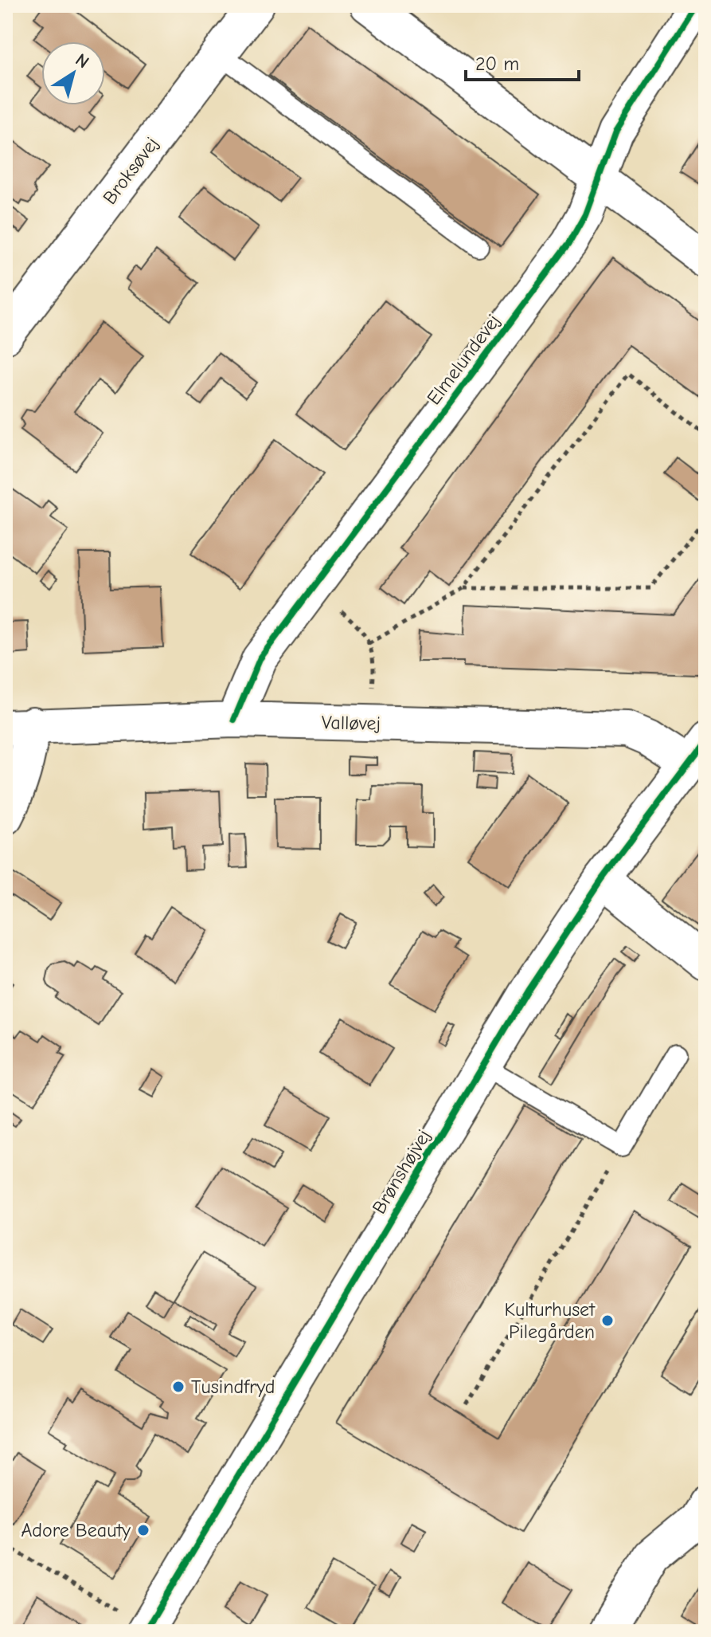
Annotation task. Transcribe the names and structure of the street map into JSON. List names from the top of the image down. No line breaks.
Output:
{"streets":{"street":["Broksøvej","Elmelundevej","Valløvej","Brønshøjvej"]},"crossings":[["Elmelundevej","Valløvej"],["Valløvej","Brønshøjvej"]],"places":["Kulturhuset Pilegården","Tusindfryd","Adore Beauty"],"scale_bar":"20 m","north":"top right"}
